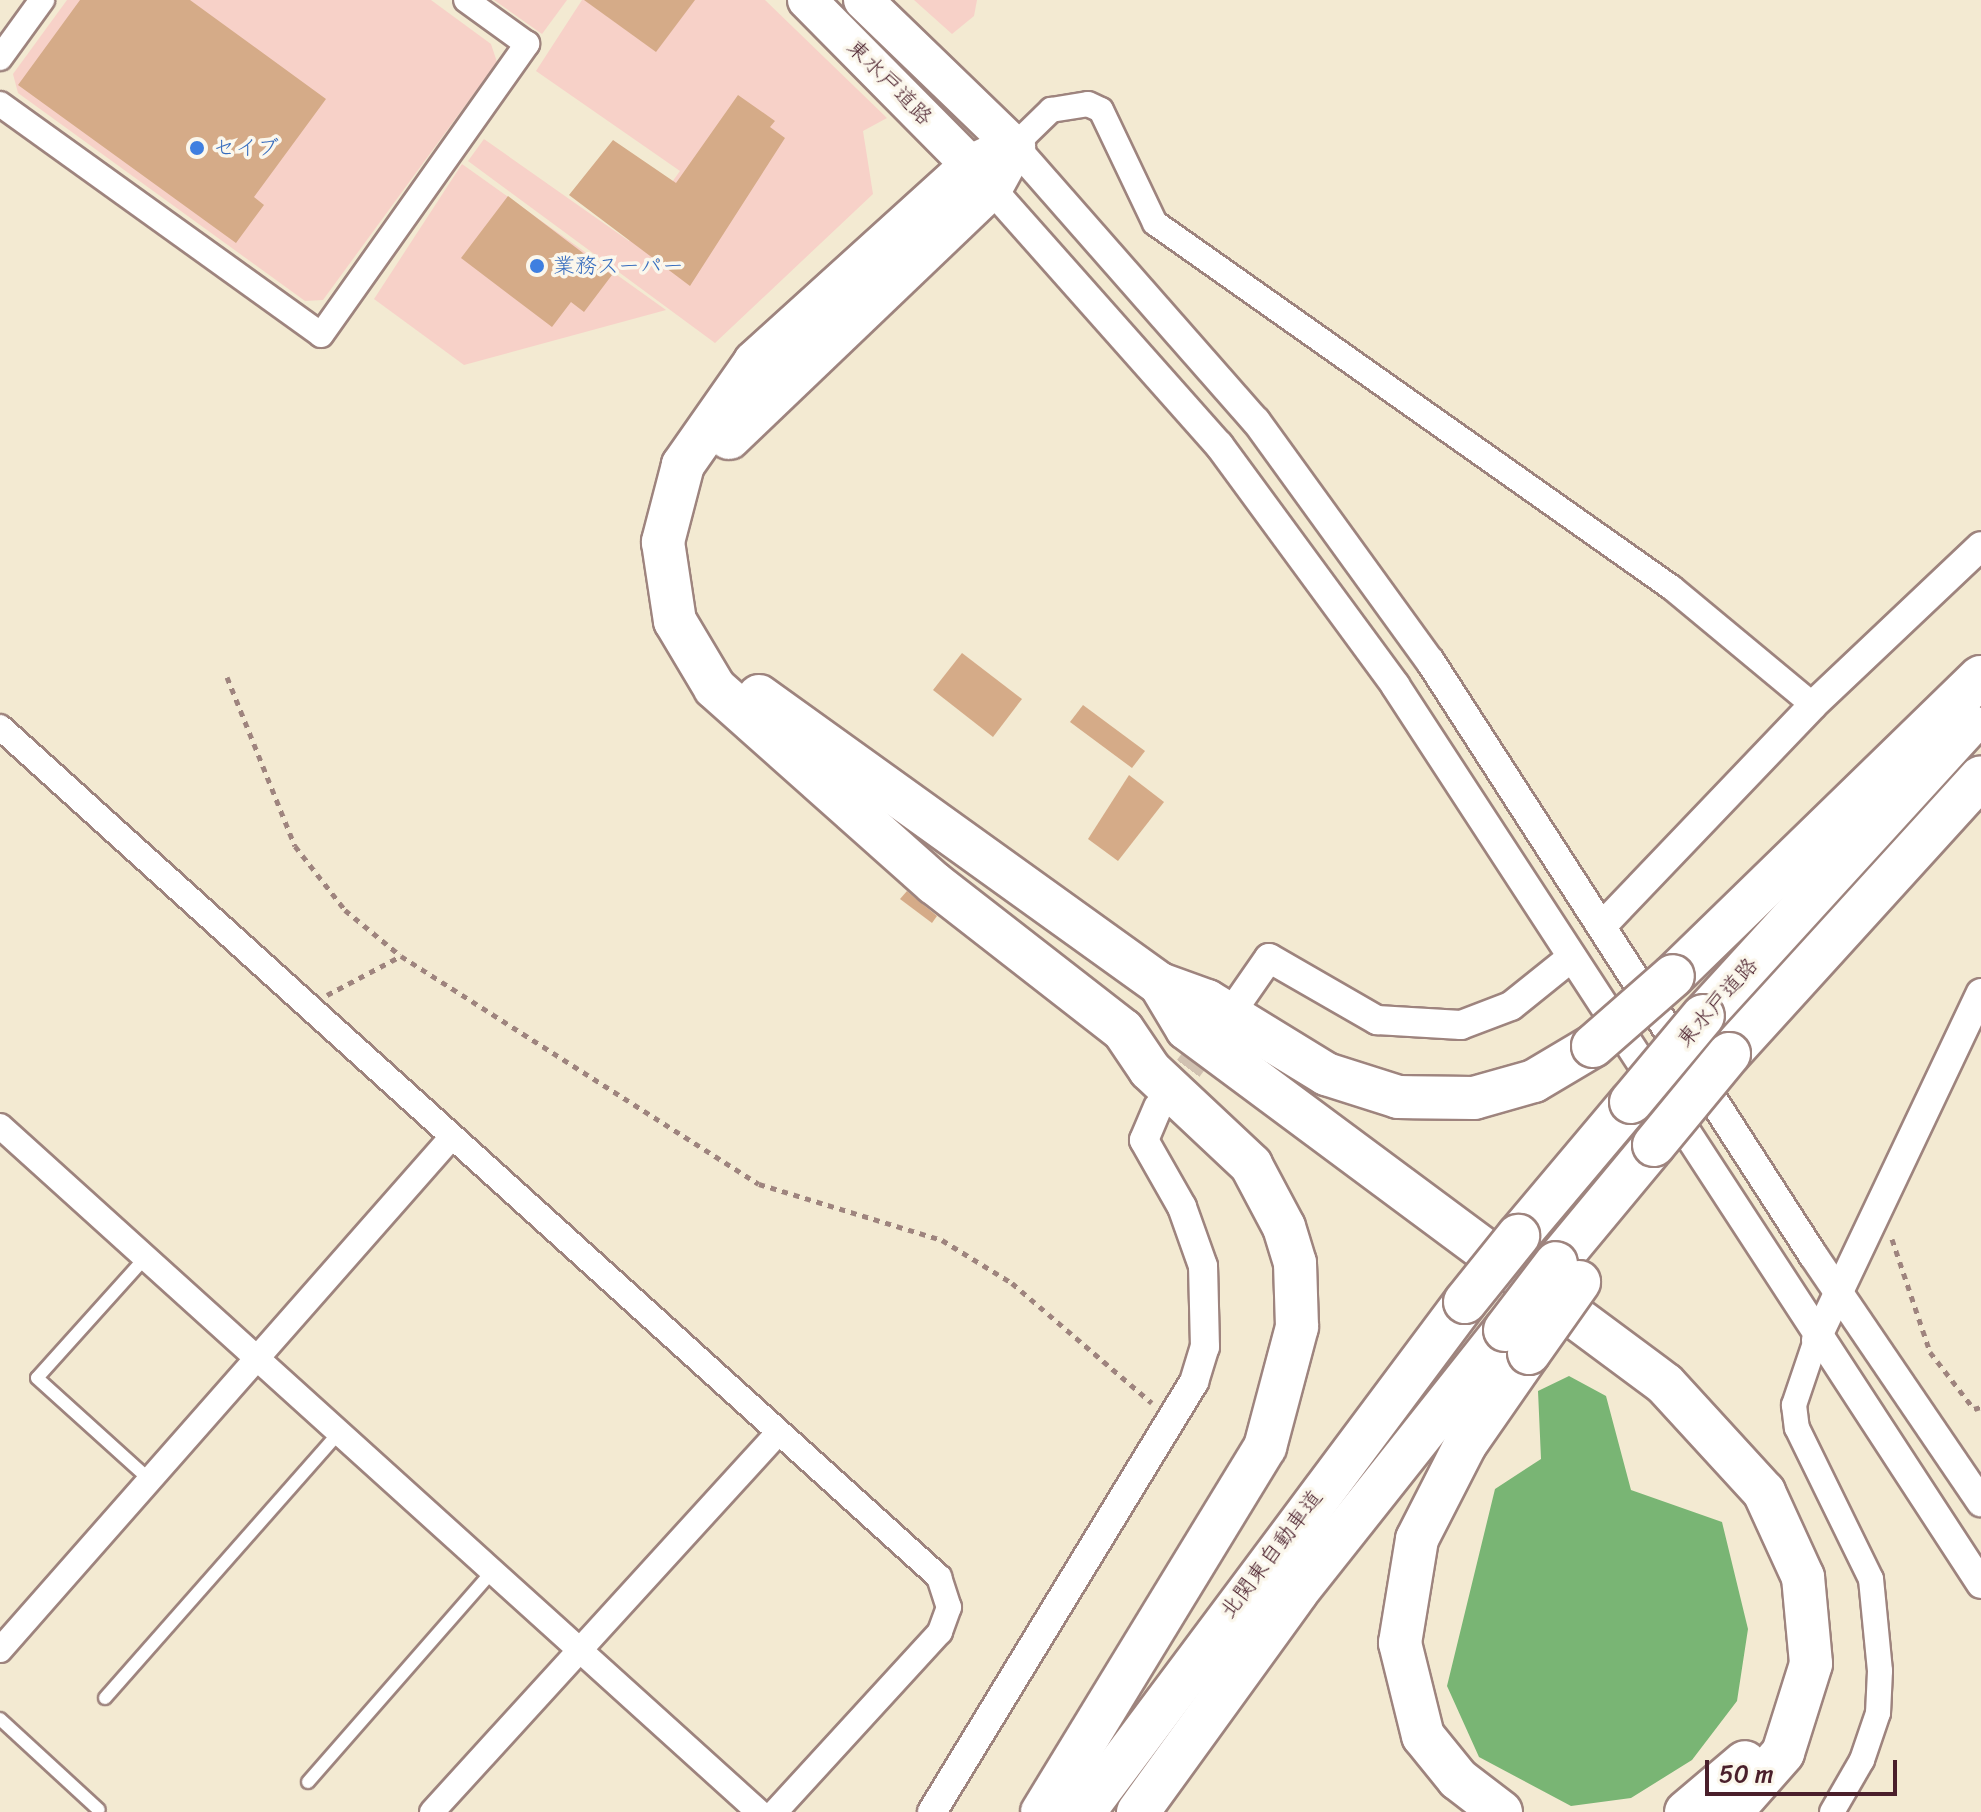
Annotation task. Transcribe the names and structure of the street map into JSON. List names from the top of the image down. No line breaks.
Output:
{"streets":{"highway":["東水戸道路","北関東自動車道"]},"crossings":[["東水戸道路","北関東自動車道"]],"places":["セイブ","業務スーパー"],"scale_bar":"50 m"}
